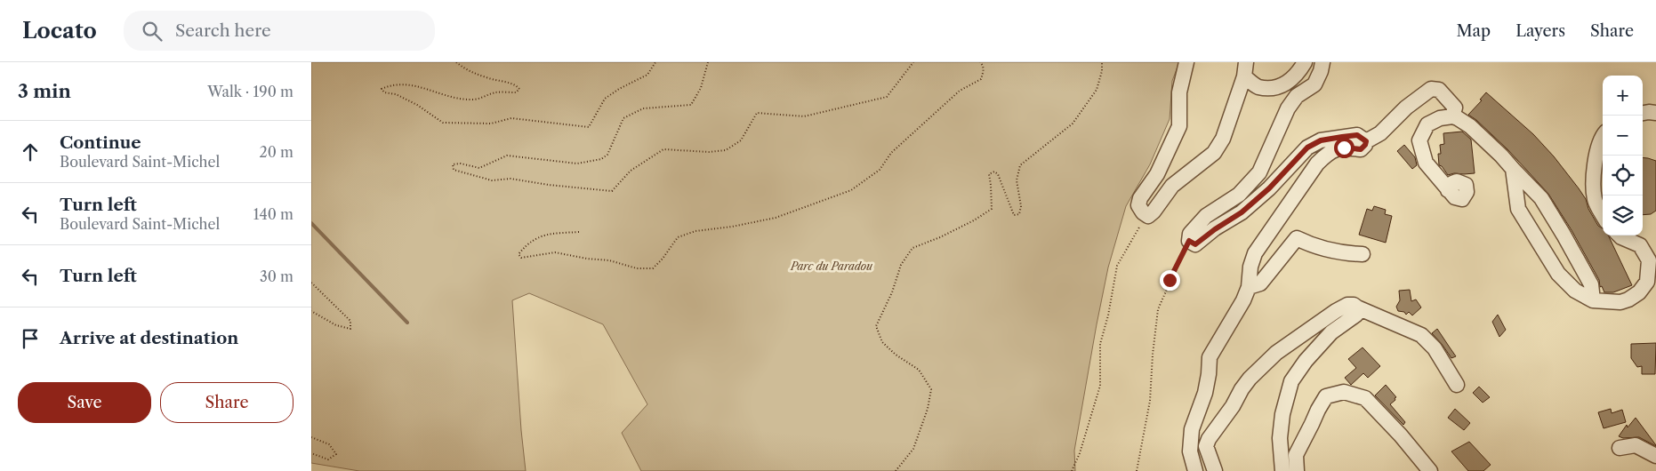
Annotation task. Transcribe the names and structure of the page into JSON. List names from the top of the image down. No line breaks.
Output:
{"parks":["Parc du Paradou"],"page":{"header":"Locato","search":"Search here","nav":["Map","Layers","Share"],"heading":["3 min","Walk · 190 m"],"map_buttons":["+","−"],"list":[["Continue","Boulevard Saint-Michel","20 m"],["Turn left","Boulevard Saint-Michel","140 m"],["Turn left","30 m"],"Arrive at destination"],"buttons":["Save","Share"]}}
